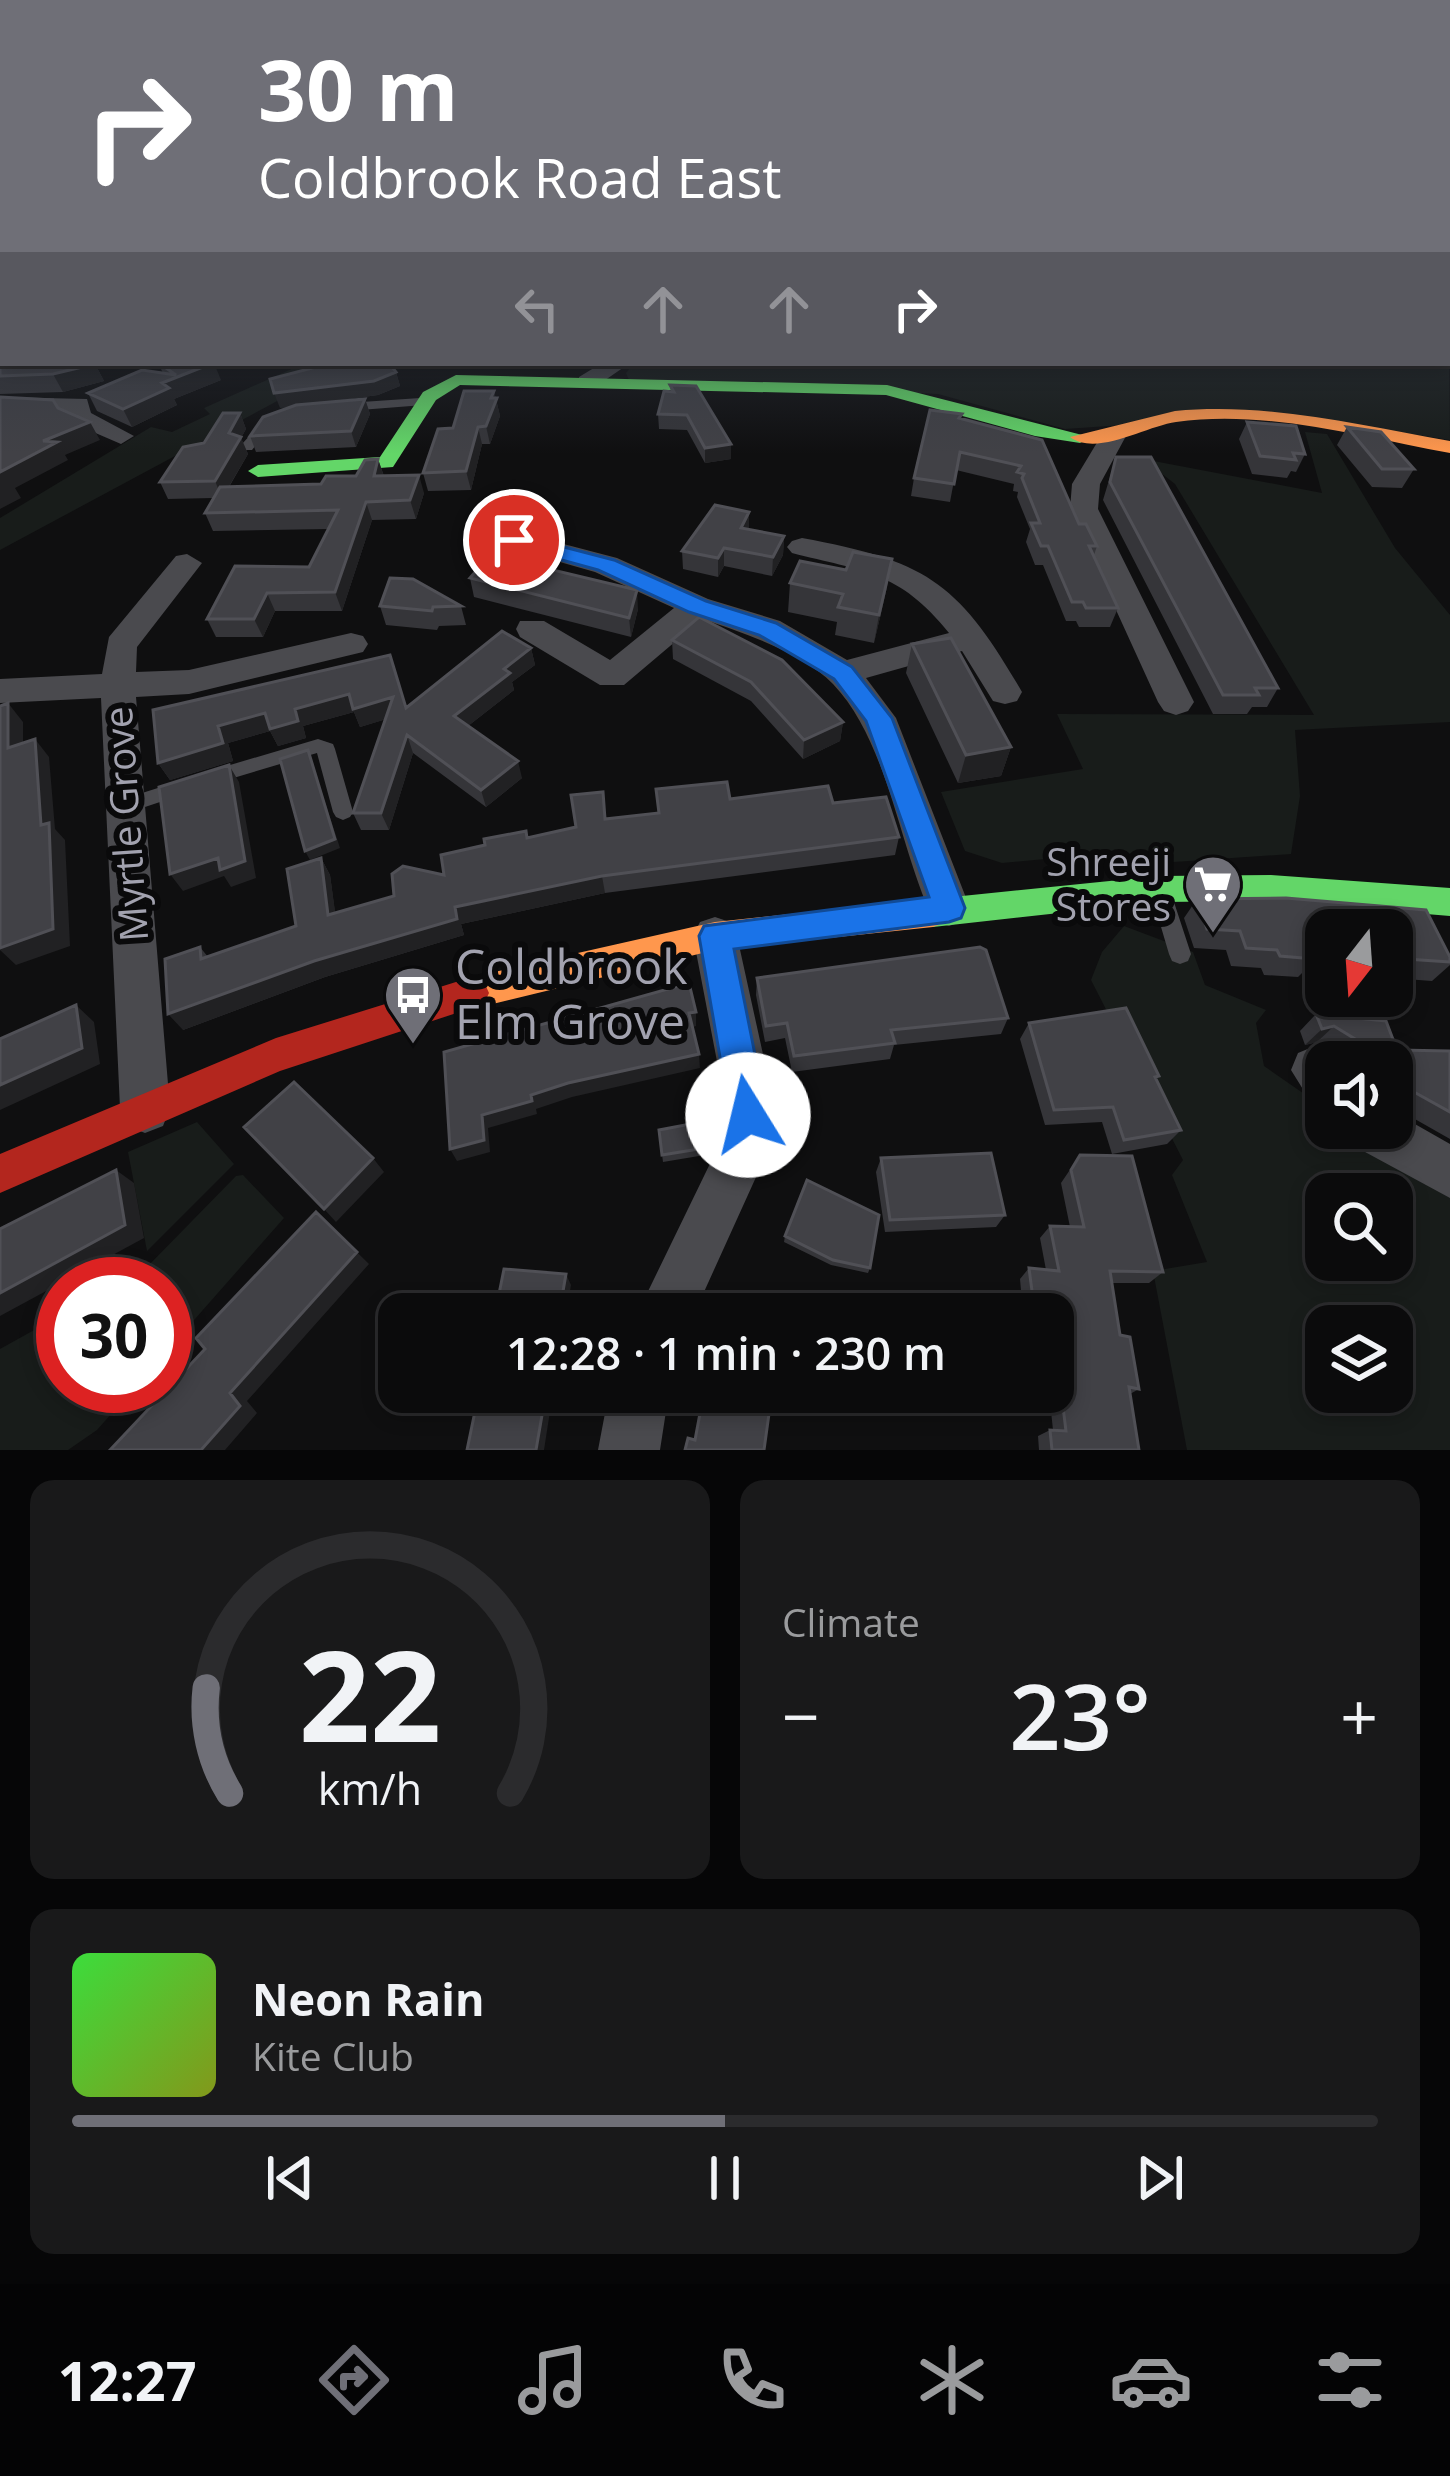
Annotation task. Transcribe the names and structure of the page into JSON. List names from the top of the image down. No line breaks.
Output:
{"streets":{"street":["Myrtle Grove"]},"places":{"supermarket":["Shreeji Stores"],"bus stop":["Coldbrook Elm Grove"]},"north":"bottom","page":{"turn":["30 m","Coldbrook Road East"],"limit":"30","trip":"12:28 · 1 min · 230 m","tile":"Climate","heat":["−","23°","+"],"song":["Neon Rain","Kite Club"],"tabs":"12:27","gauge":["22","km/h"]}}
